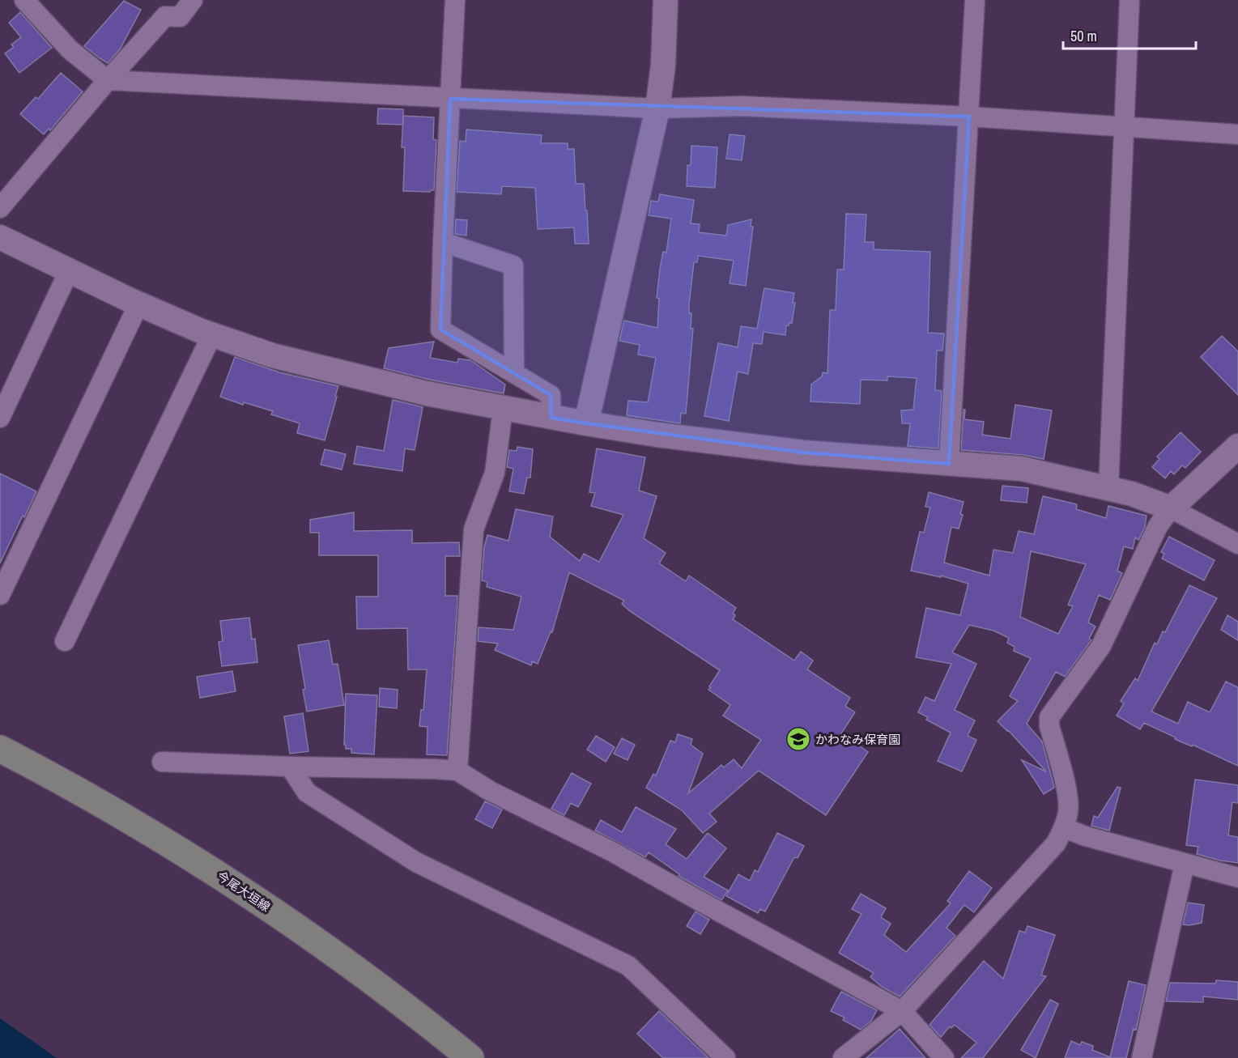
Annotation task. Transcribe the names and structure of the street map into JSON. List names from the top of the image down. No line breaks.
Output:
{"streets":{"main road":["今尾大垣線"]},"places":{"school or university":["かわなみ保育園"]},"scale_bar":"50 m"}
